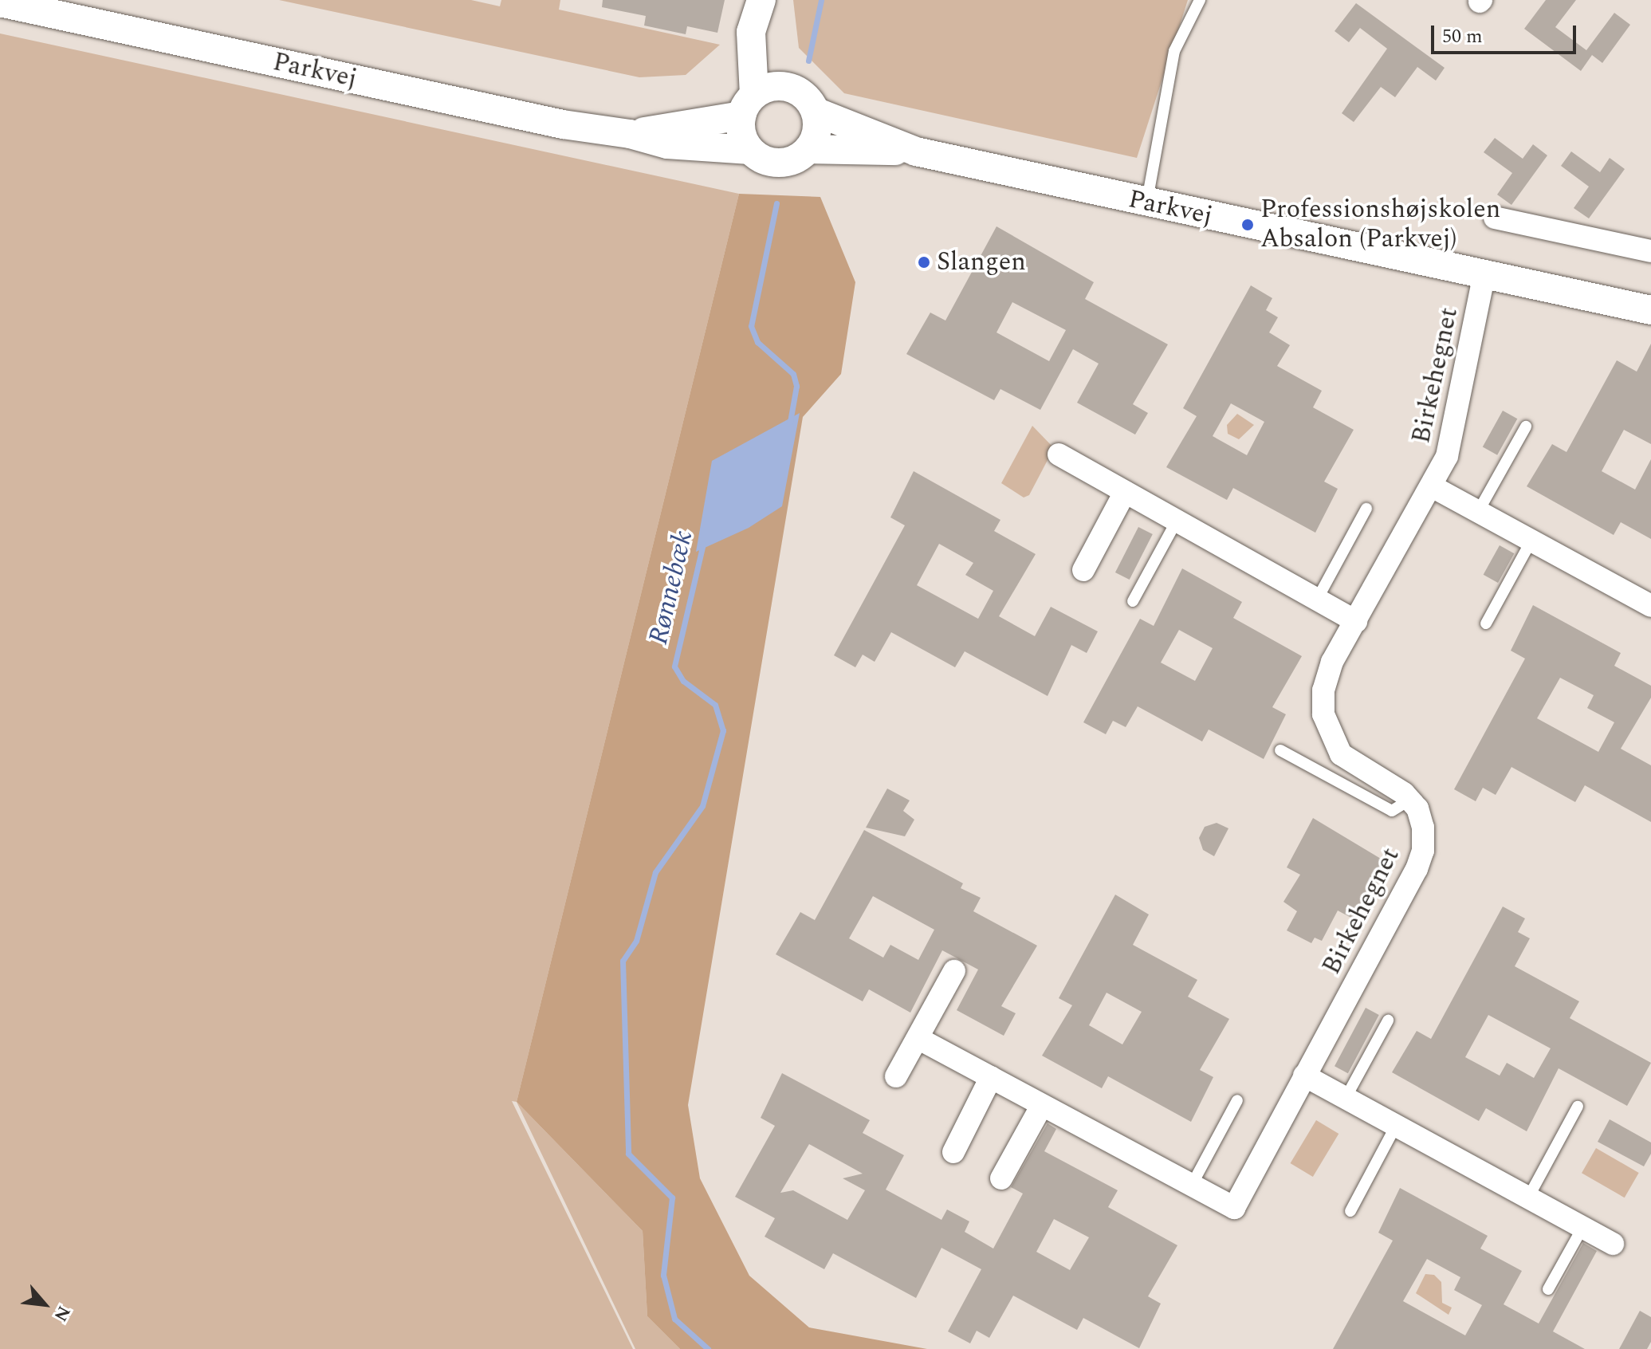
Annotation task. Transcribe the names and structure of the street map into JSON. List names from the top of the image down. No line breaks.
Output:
{"streets":{"street":["Parkvej","Birkehegnet"]},"crossings":[["Parkvej","Birkehegnet"]],"water":["Rønnebæk"],"places":["Professionshøjskolen Absalon (Parkvej)","Slangen"],"scale_bar":"50 m","north":"bottom right"}
